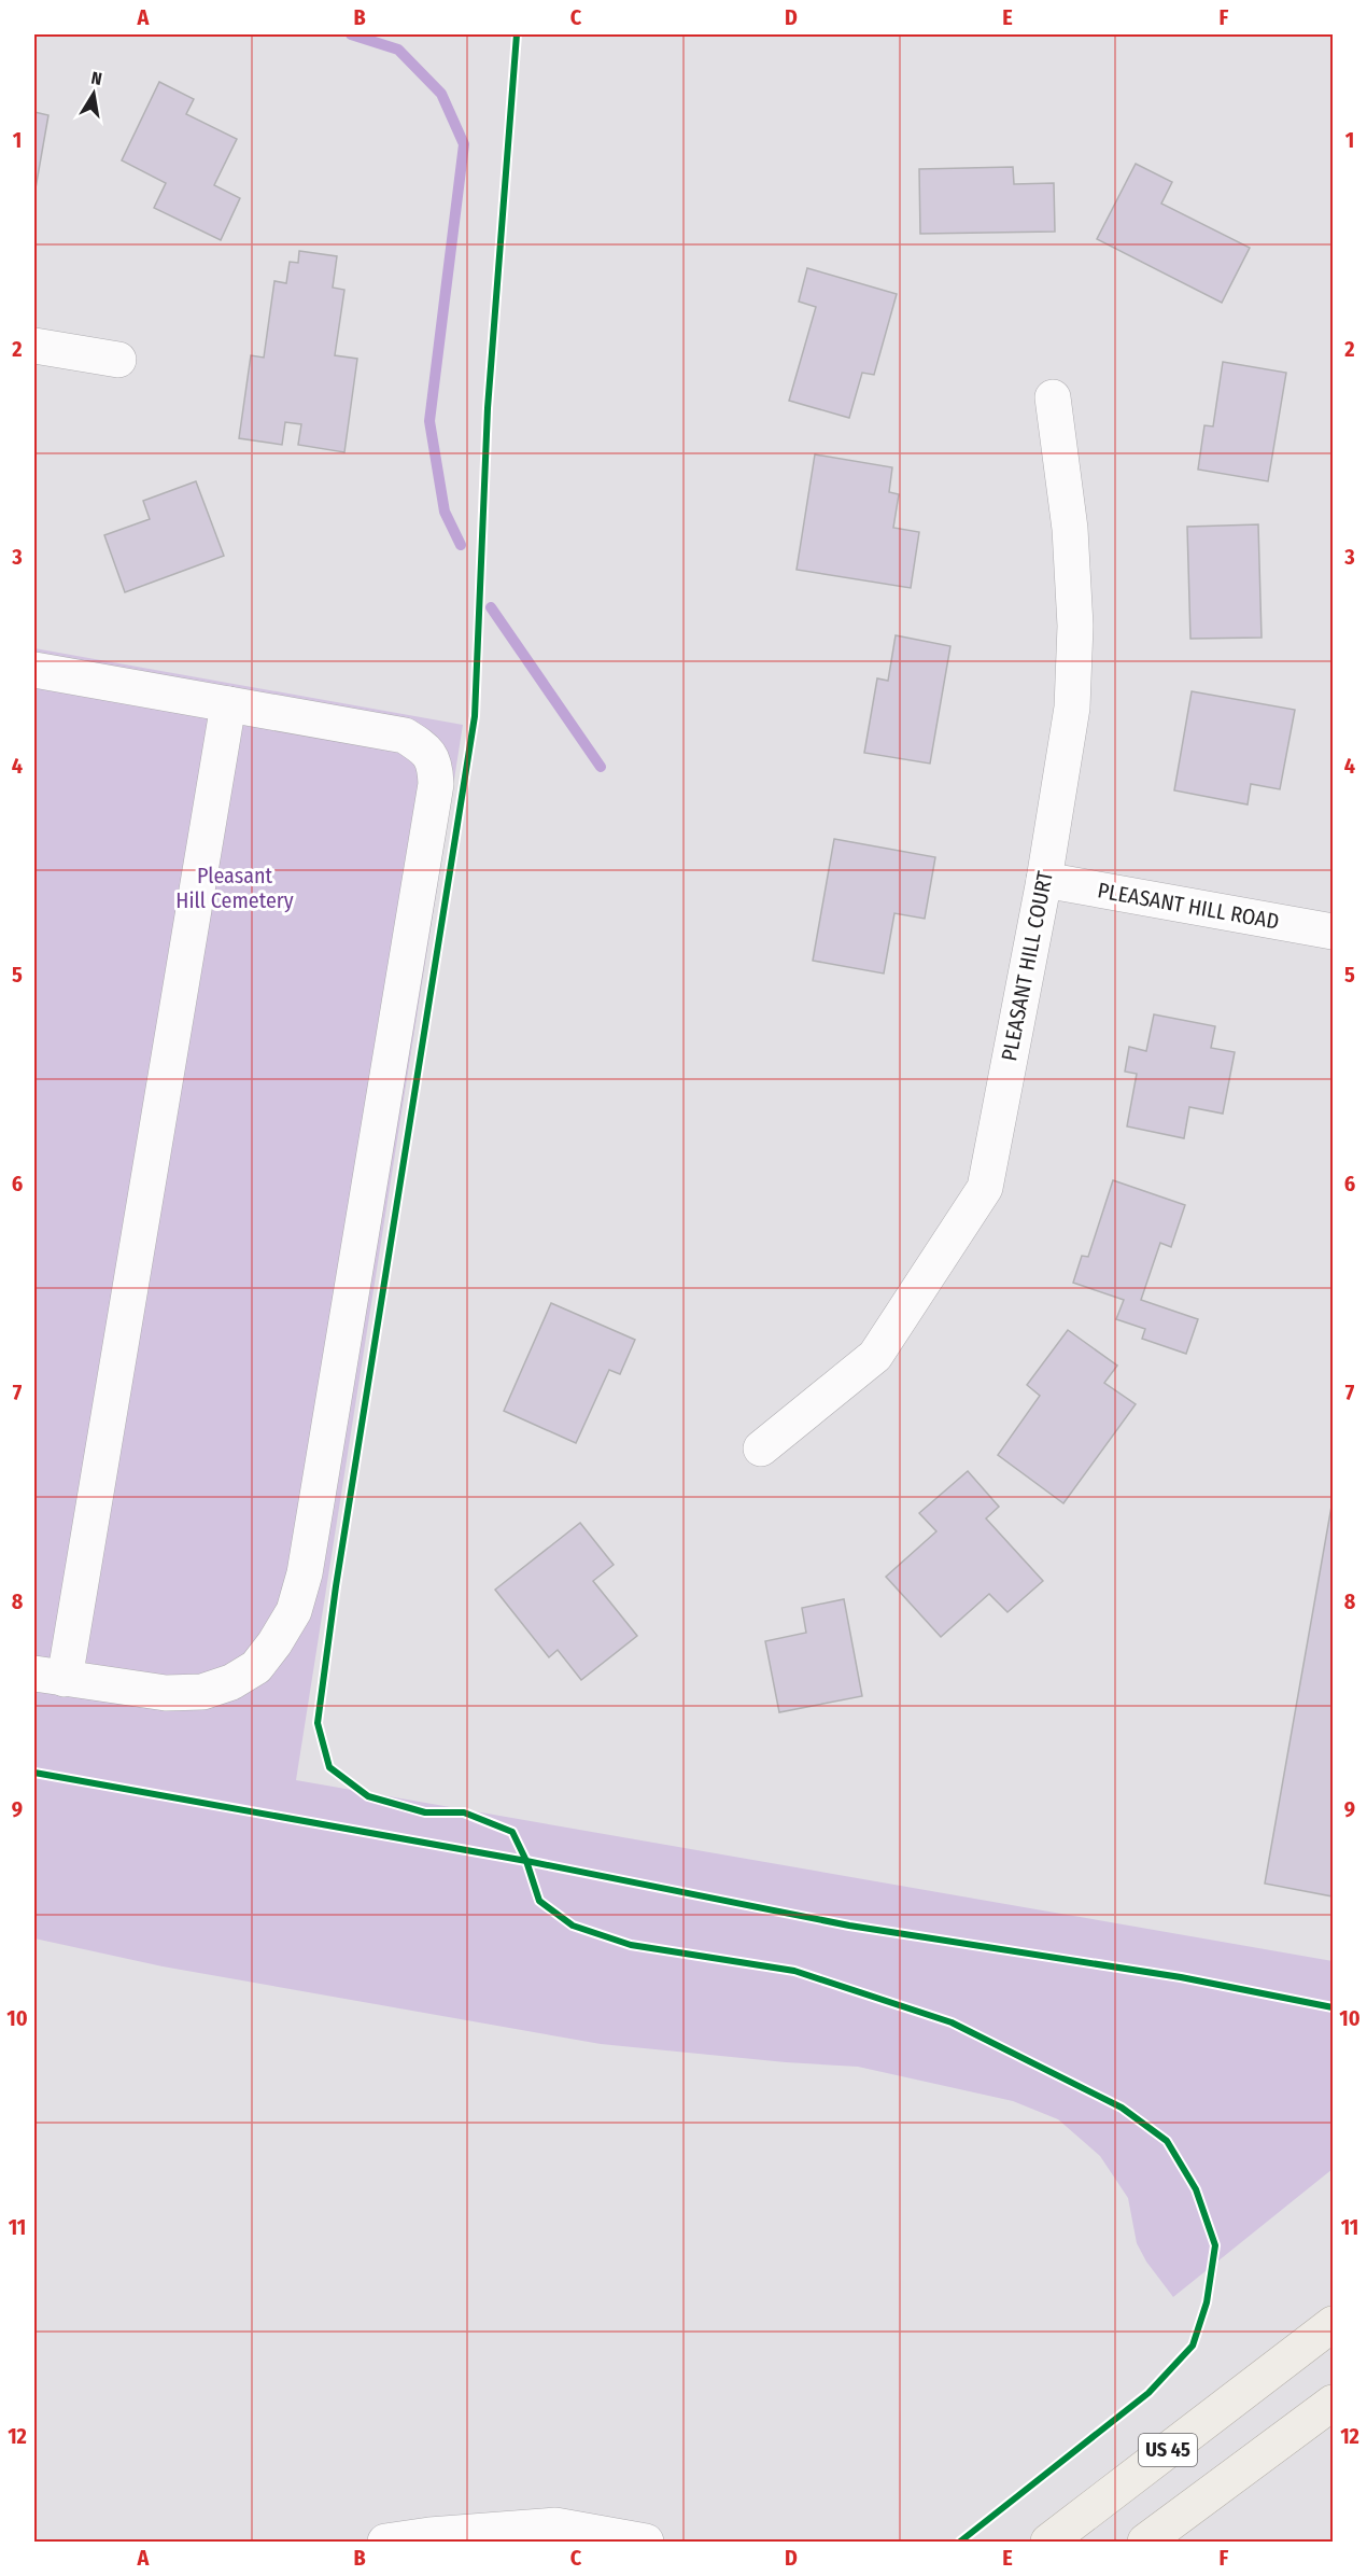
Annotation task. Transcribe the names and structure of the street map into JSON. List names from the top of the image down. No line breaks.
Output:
{"streets":{"main road":["US 45"],"street":["PLEASANT HILL ROAD","PLEASANT HILL COURT"]},"crossings":[["PLEASANT HILL ROAD","PLEASANT HILL COURT"]],"parks":["Pleasant Hill Cemetery"],"north":"top","grid":{"columns":["A","B","C","D","E","F"],"rows":["1","2","3","4","5","6","7","8","9","10","11","12"]}}
